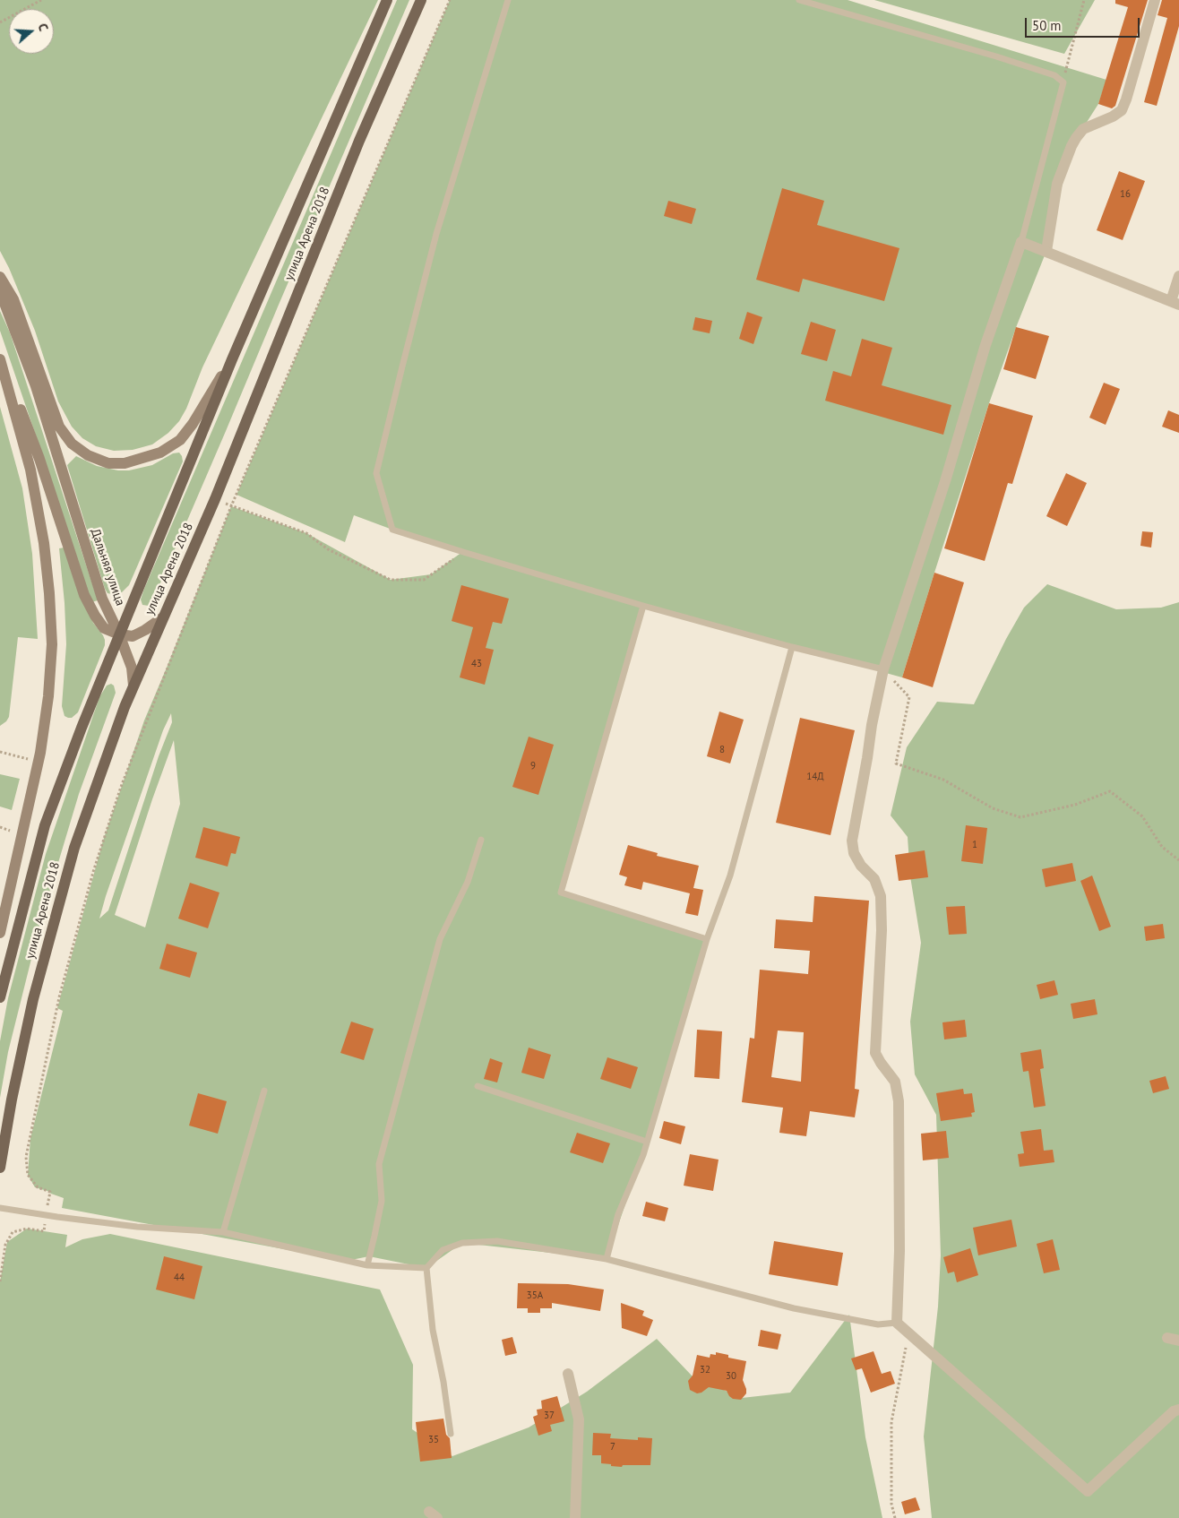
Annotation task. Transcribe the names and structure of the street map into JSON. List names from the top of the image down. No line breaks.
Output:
{"streets":{"main road":["улица Арена 2018","Дальняя улица"]},"crossings":[["улица Арена 2018","Дальняя улица"]],"house_numbers":["16","43","8","9","14Д","1","44","35А","32","30","37","35","7"],"scale_bar":"50 m","north":"right"}
